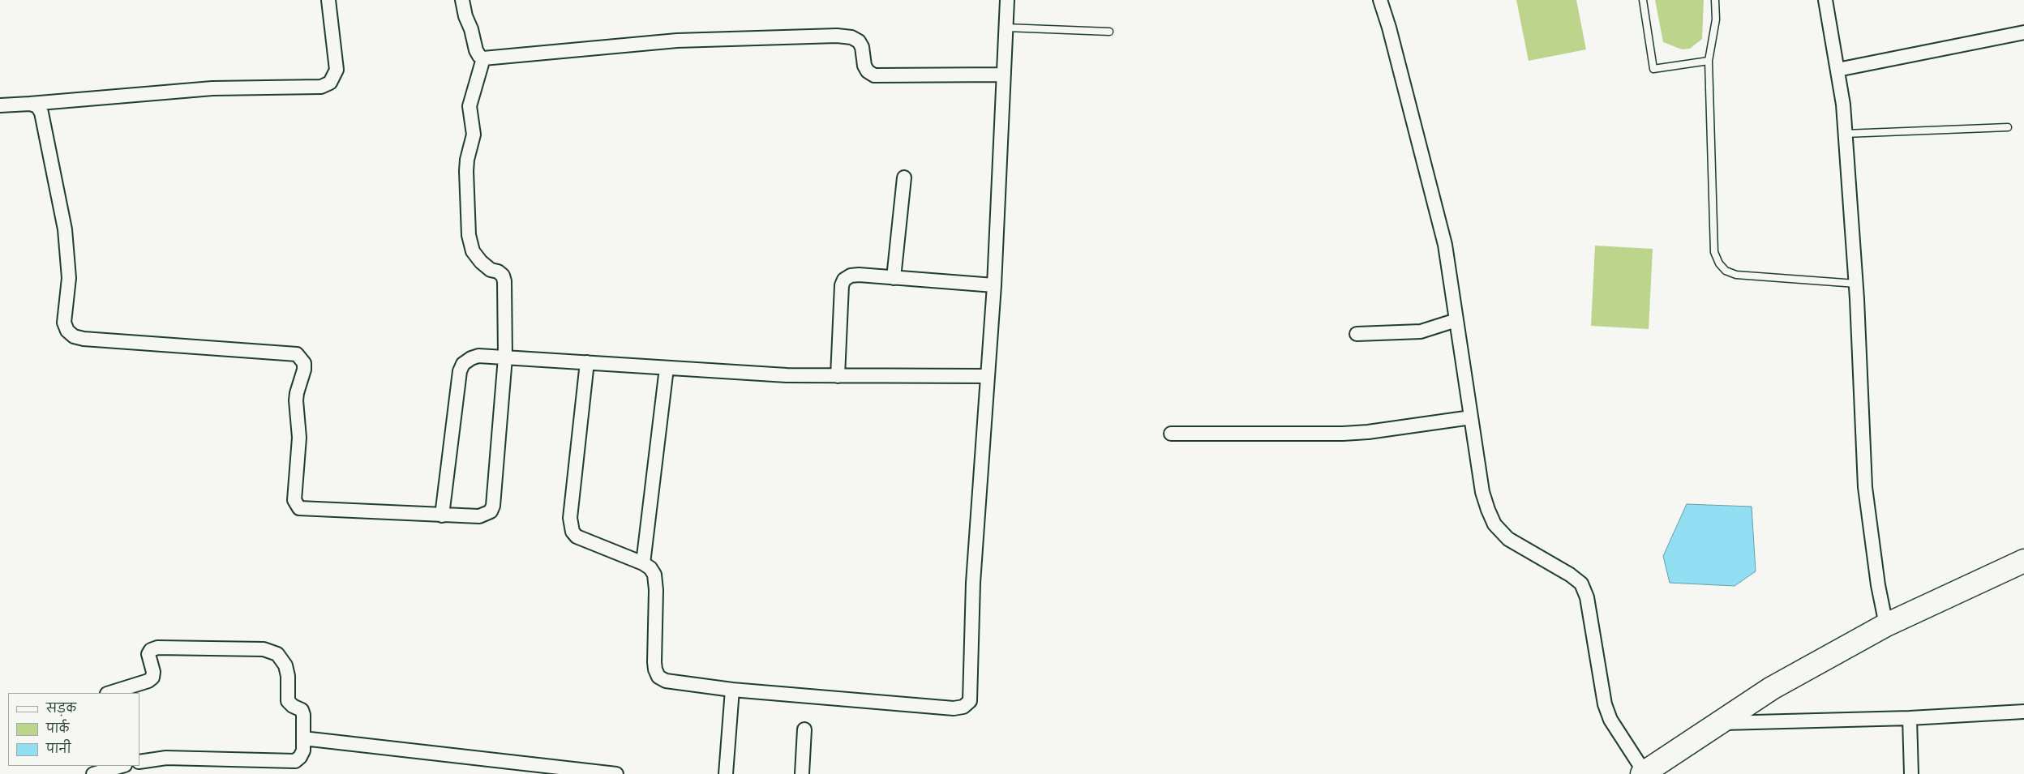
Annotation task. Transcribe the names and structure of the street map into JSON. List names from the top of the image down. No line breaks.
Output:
{"legend":["सड़क","पार्क","पानी"]}
